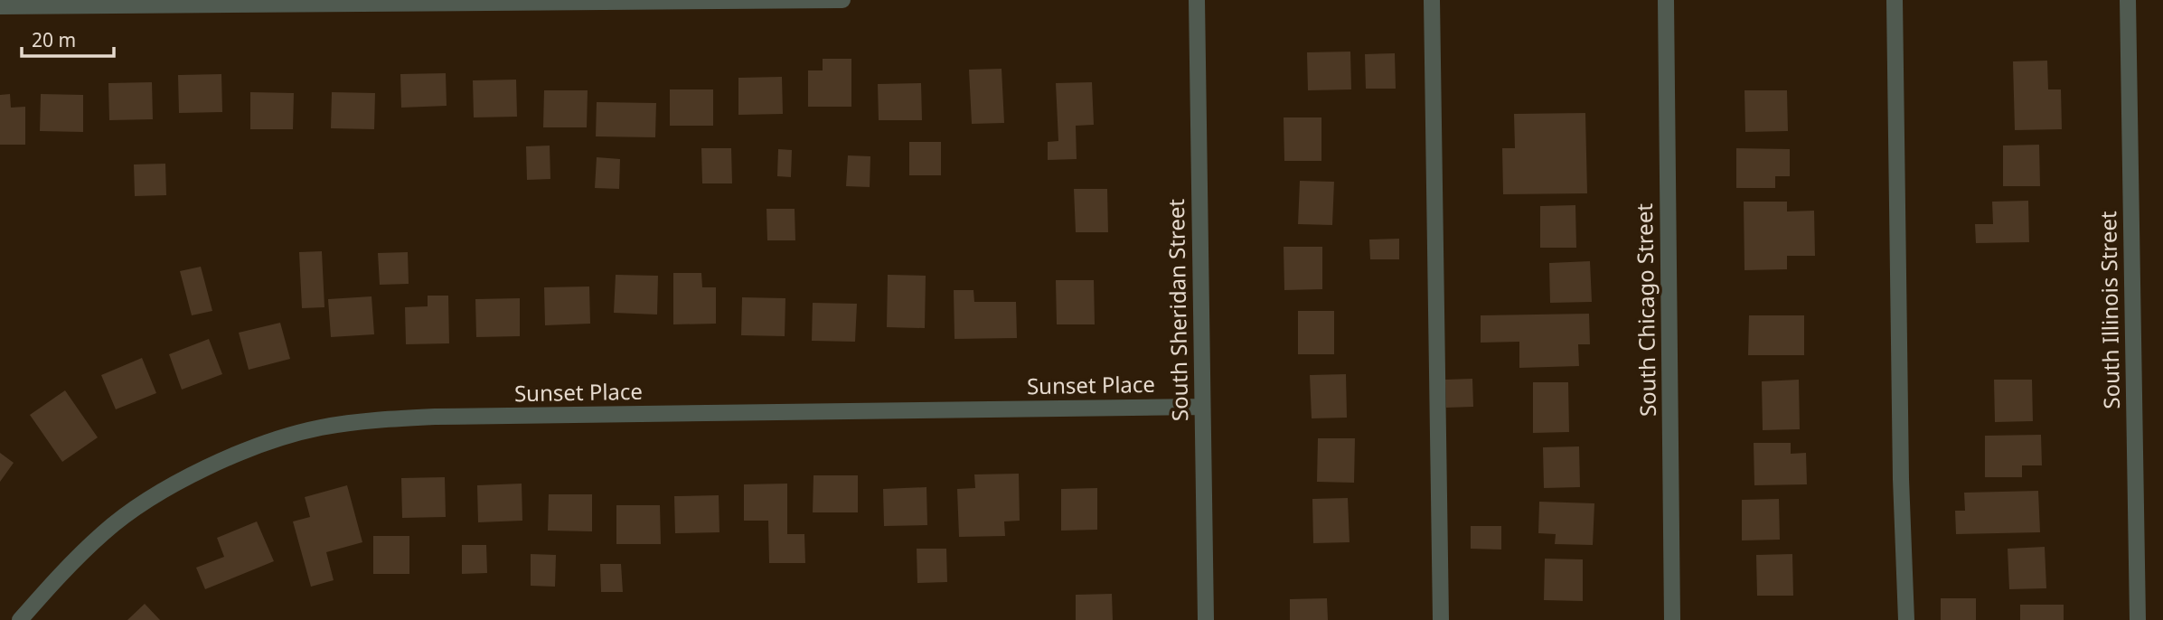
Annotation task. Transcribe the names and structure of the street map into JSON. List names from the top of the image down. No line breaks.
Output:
{"streets":{"street":["South Sheridan Street","South Chicago Street","South Illinois Street","Sunset Place"]},"crossings":[["South Sheridan Street","Sunset Place"]],"scale_bar":"20 m"}
